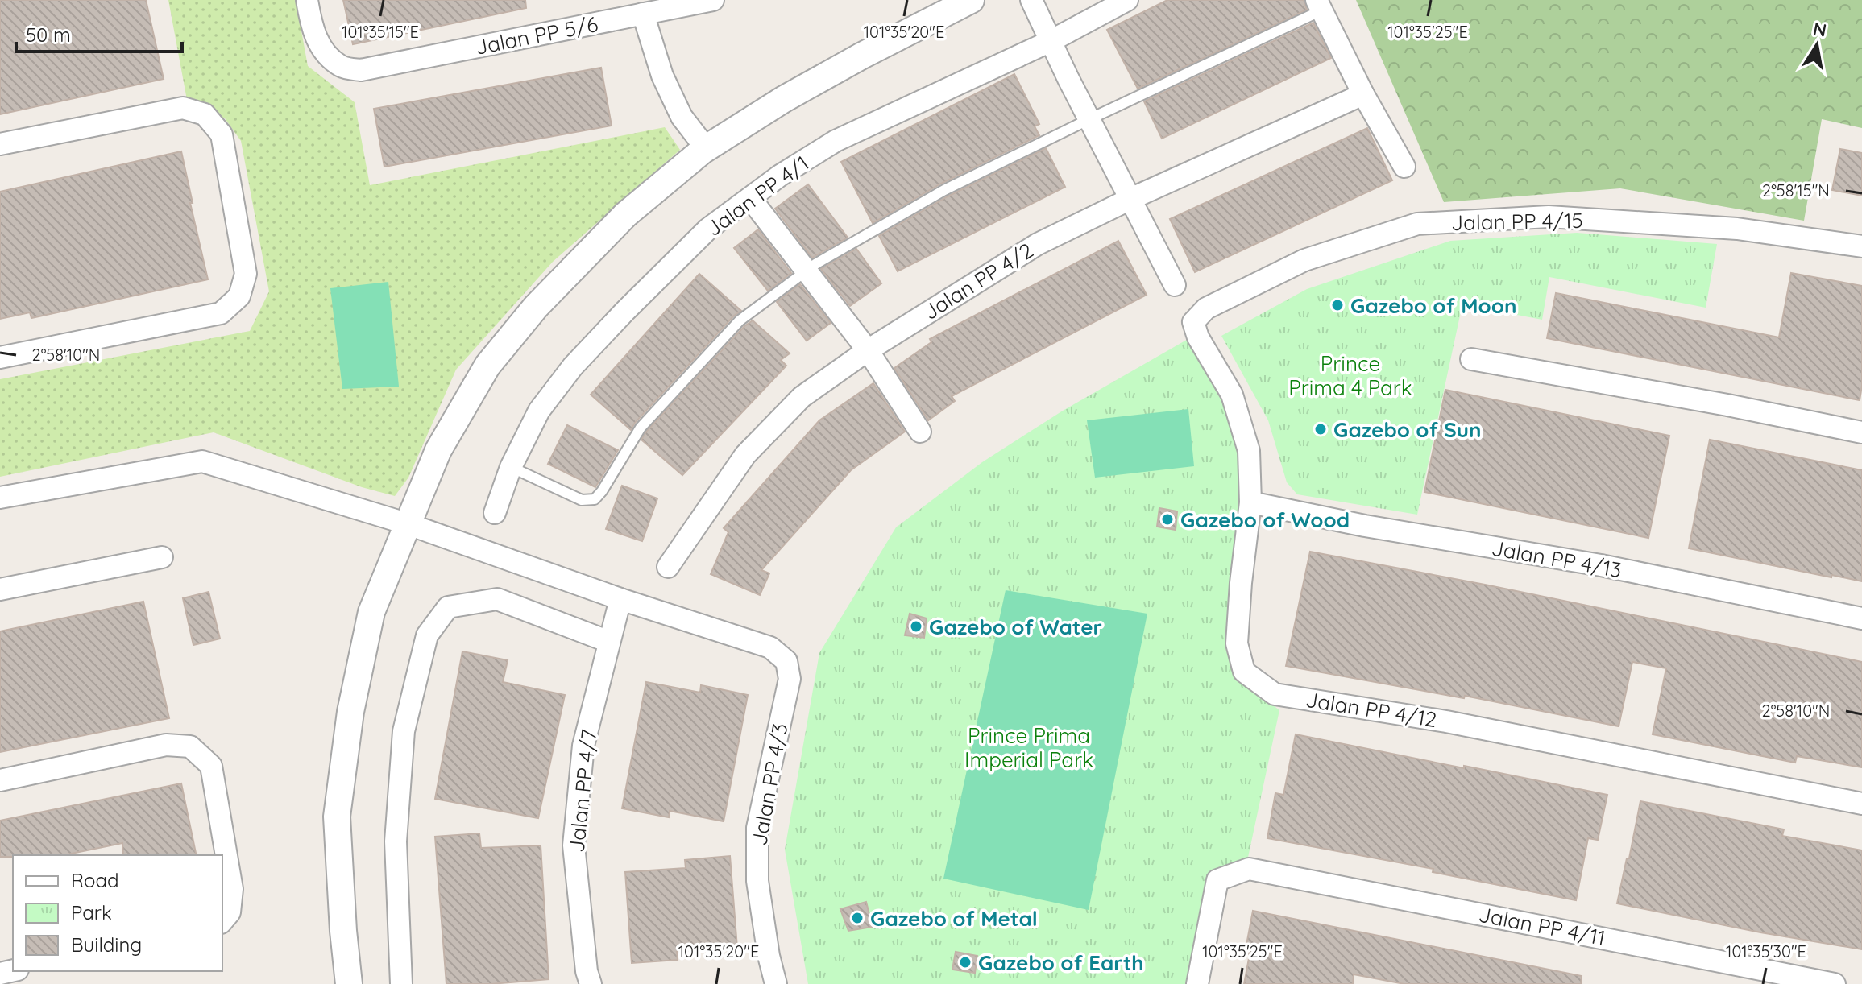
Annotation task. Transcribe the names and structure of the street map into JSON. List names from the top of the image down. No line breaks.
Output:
{"streets":{"street":["Jalan PP 5/6","Jalan PP 4/1","Jalan PP 4/15","Jalan PP 4/2","Jalan PP 4/13","Jalan PP 4/12","Jalan PP 4/3","Jalan PP 4/7","Jalan PP 4/11"]},"crossings":[["Jalan PP 4/15","Jalan PP 4/12"],["Jalan PP 4/13","Jalan PP 4/12"],["Jalan PP 4/3","Jalan PP 4/7"]],"parks":["Prince Prima 4 Park","Prince Prima Imperial Park"],"places":["Gazebo of Moon","Gazebo of Sun","Gazebo of Wood","Gazebo of Water","Gazebo of Metal","Gazebo of Earth"],"legend":["Road","Park","Building"],"scale_bar":"50 m","north":"top","coordinates":["101°35'15\"E","101°35'20\"E","101°35'25\"E","2°58'15\"N","2°58'10\"N","101°35'30\"E"]}
